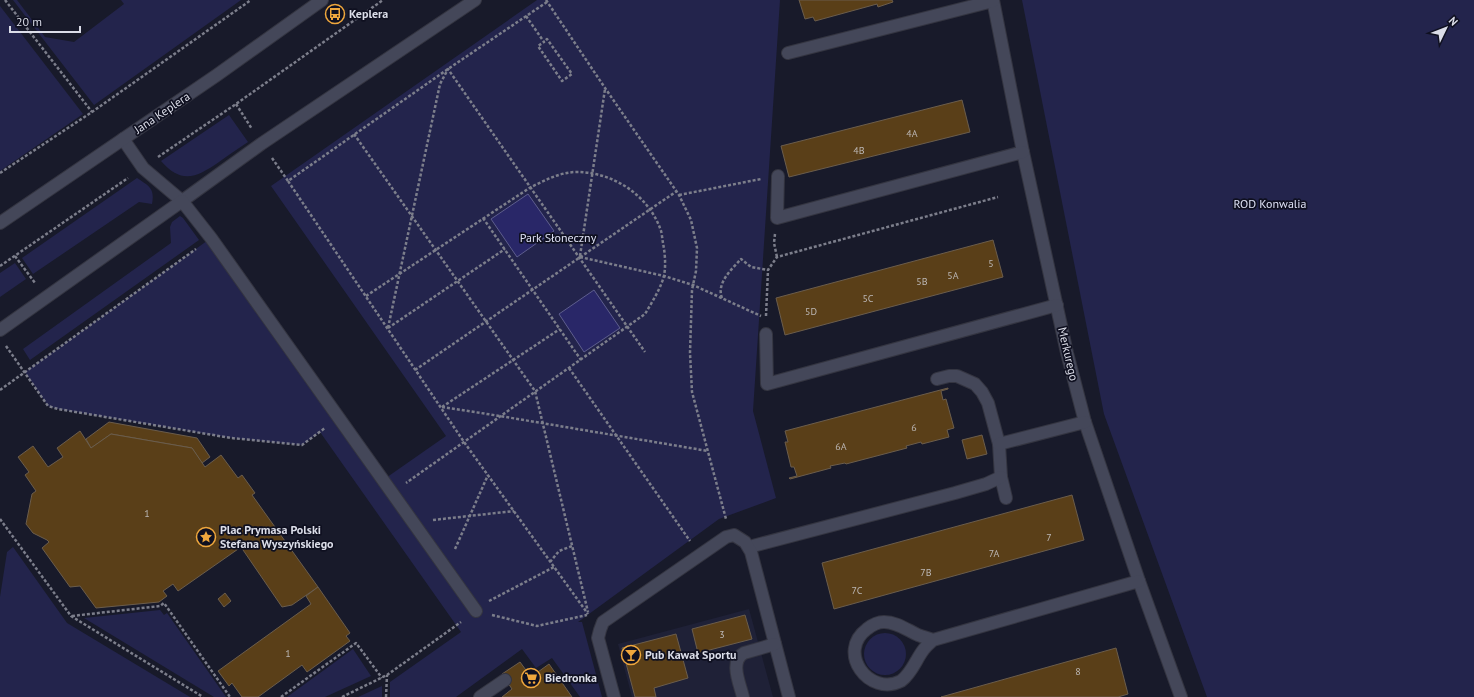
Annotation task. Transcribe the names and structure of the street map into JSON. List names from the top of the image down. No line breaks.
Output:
{"streets":{"street":["Jana Keplera","Merkurego"]},"parks":["ROD Konwalia","Park Słoneczny"],"places":{"bus stop":["Keplera"],"place":["Plac Prymasa Polski Stefana Wyszyńskiego"],"bar":["Pub Kawał Sportu"],"supermarket":["Biedronka"]},"house_numbers":["4A","4B","5","5A","5B","5C","5D","6","6A","1","7","7A","7B","7C","3","1","8"],"scale_bar":"20 m","north":"top right"}
